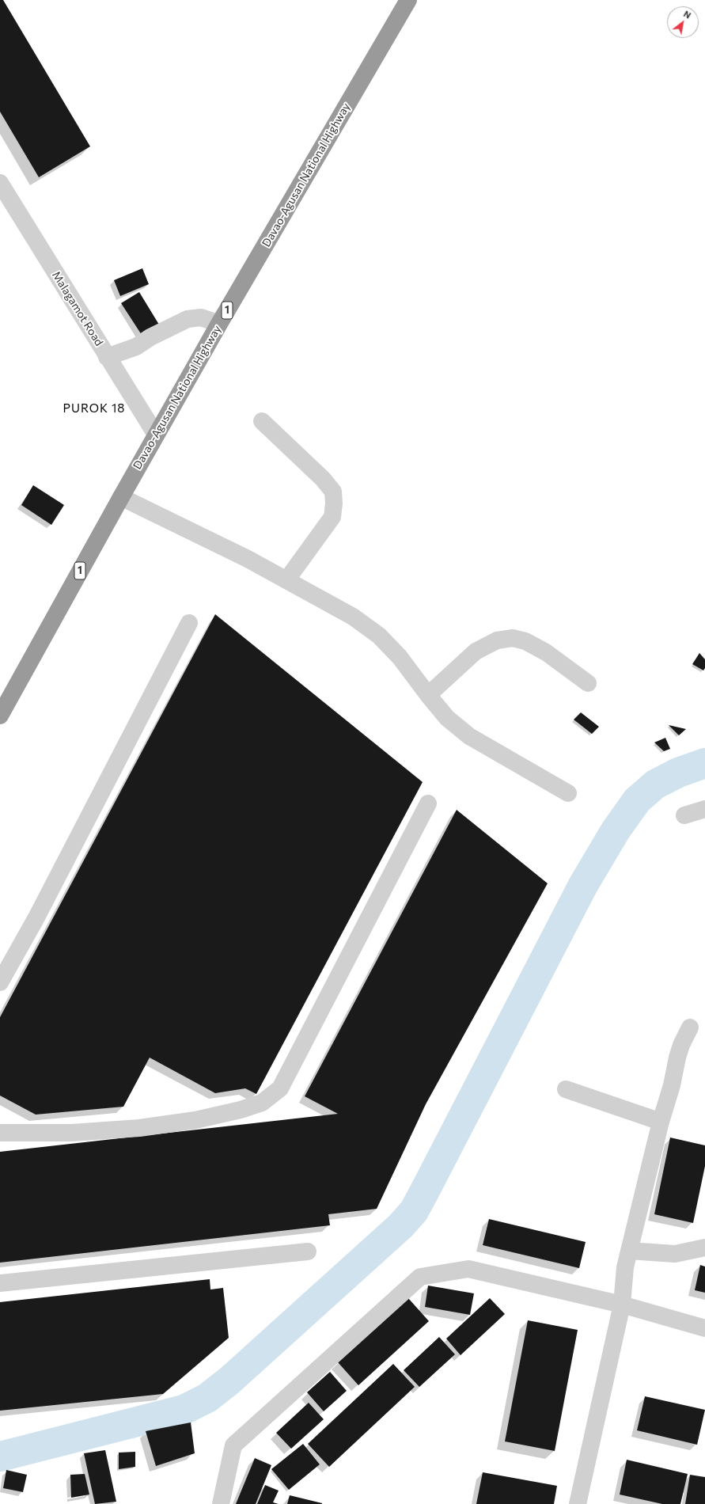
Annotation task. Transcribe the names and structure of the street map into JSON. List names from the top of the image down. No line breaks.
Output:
{"streets":{"highway":["Davao-Agusan National Highway","1"],"street":["Malagamot Road"]},"crossings":[["Davao-Agusan National Highway","Malagamot Road"]],"districts":["PUROK 18"],"north":"top right"}
